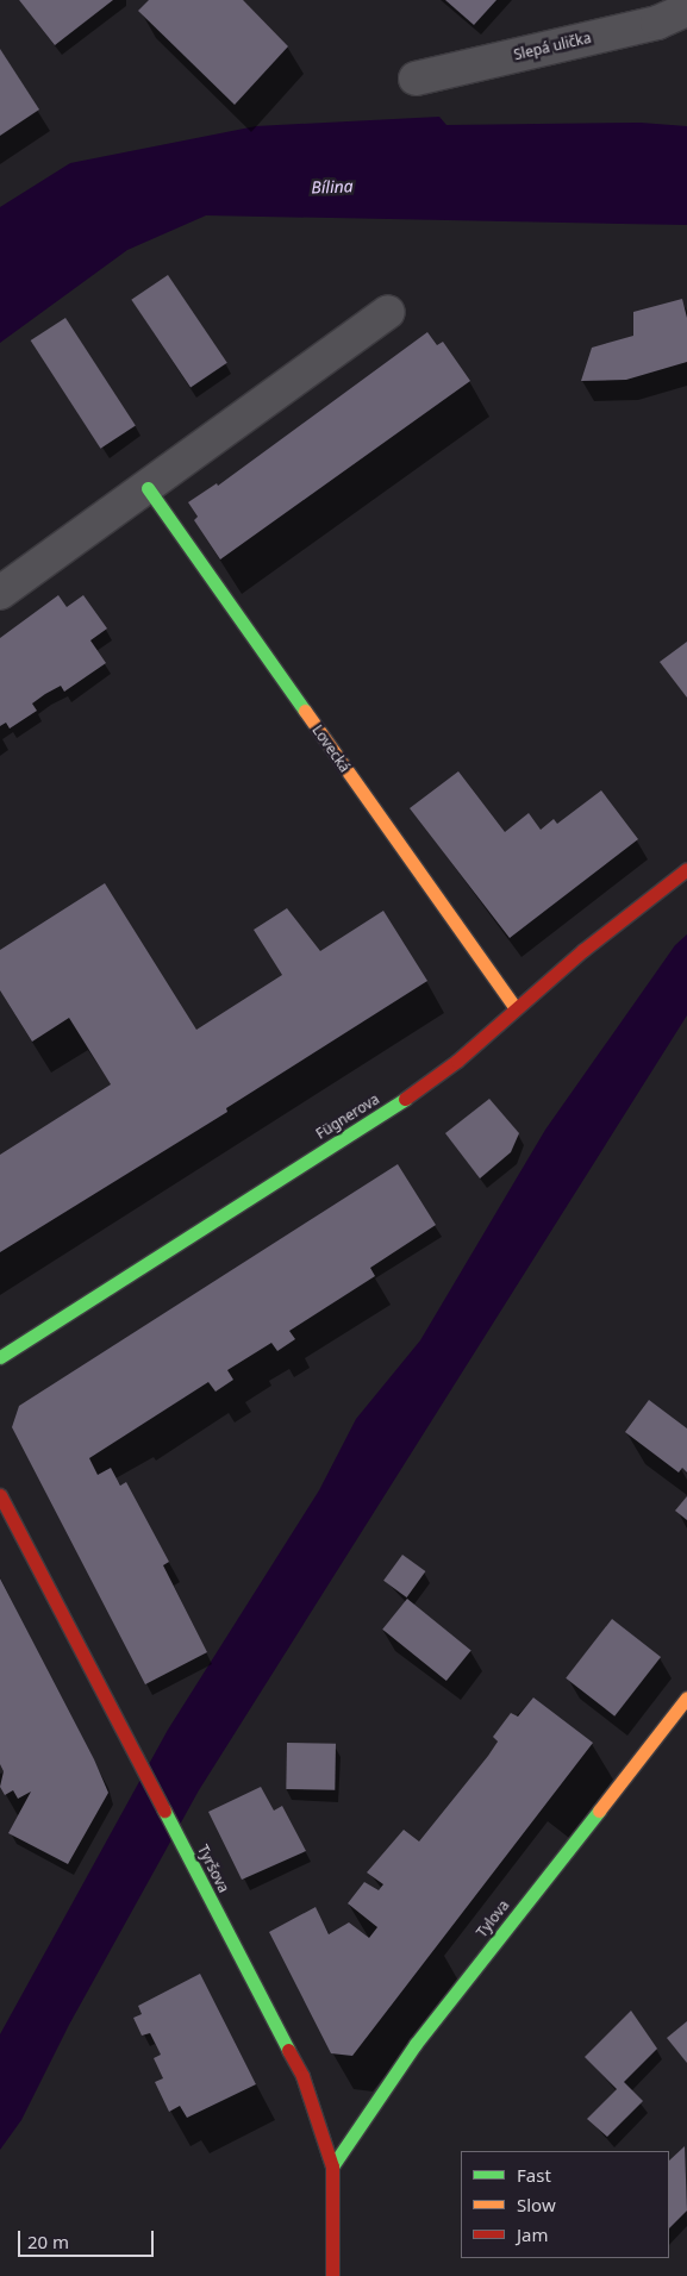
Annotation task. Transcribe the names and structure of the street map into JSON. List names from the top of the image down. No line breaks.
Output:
{"streets":{"street":["Slepá ulička","Lovecká","Fügnerova","Tyršova","Tylova"]},"crossings":[["Lovecká","Fügnerova"],["Tyršova","Tylova"]],"water":["Bílina"],"legend":["Fast","Slow","Jam"],"scale_bar":"20 m"}
